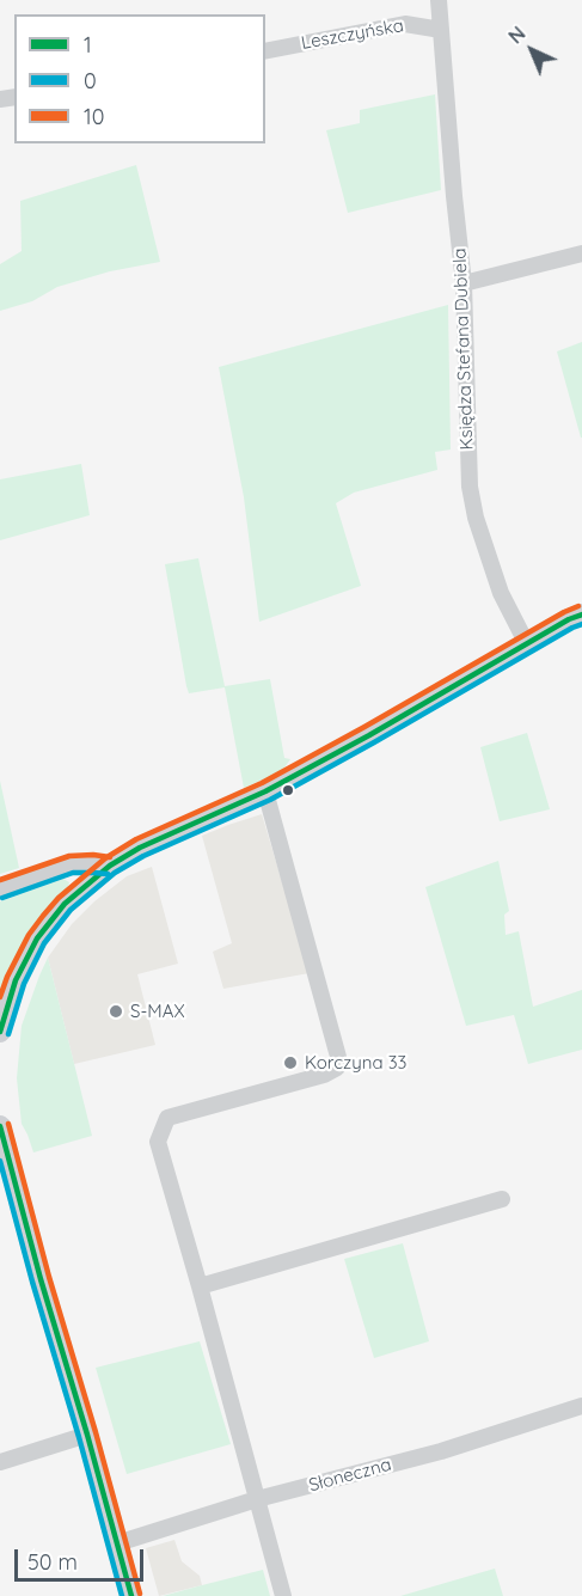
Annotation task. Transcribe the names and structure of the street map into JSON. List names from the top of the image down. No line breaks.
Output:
{"streets":{"street":["Leszczyńska","Księdza Stefana Dubiela","Słoneczna"]},"crossings":[["Leszczyńska","Księdza Stefana Dubiela"]],"places":["S-MAX","Korczyna 33"],"lines":["transit line 10","transit line 1","transit line 0"],"legend":["1","0","10"],"scale_bar":"50 m","north":"top left"}
